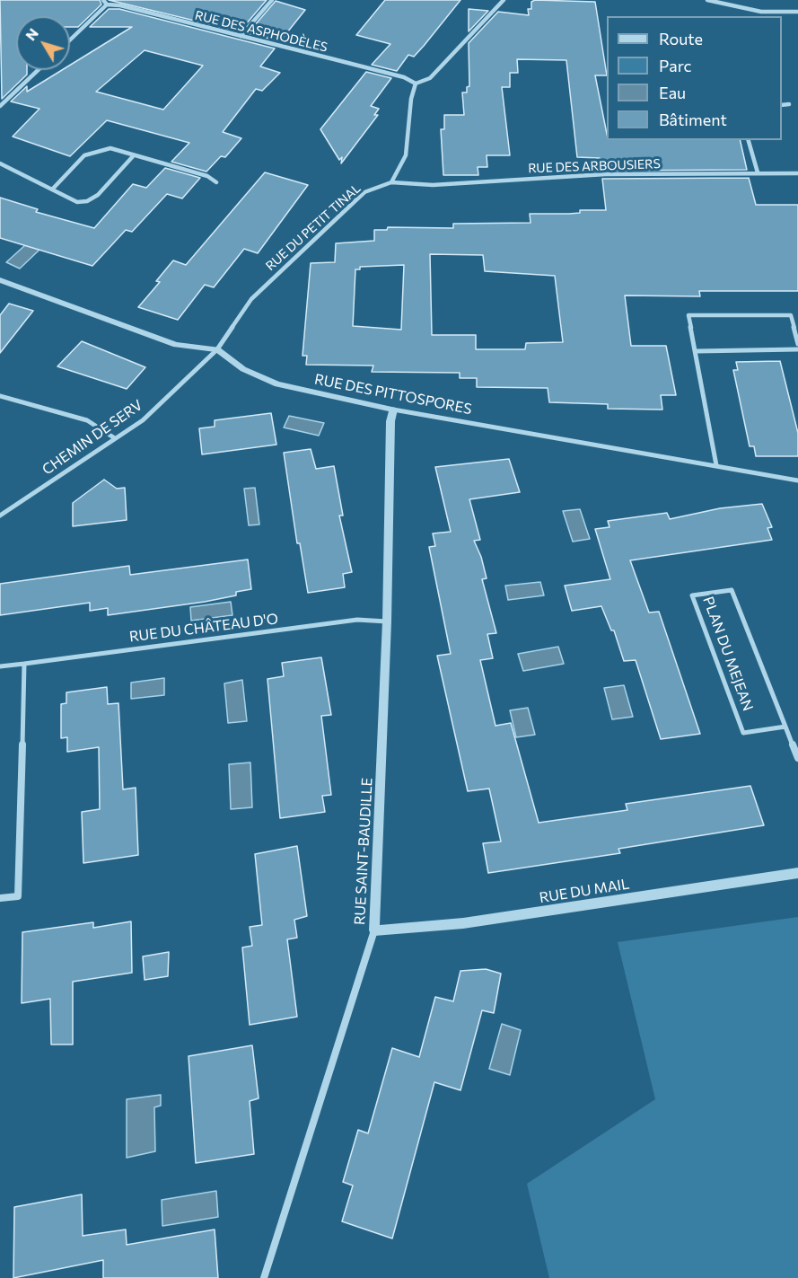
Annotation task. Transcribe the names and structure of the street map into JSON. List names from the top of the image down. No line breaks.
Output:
{"streets":{"street":["RUE DES ASPHODÈLES","RUE DES ARBOUSIERS","RUE DU PETIT TINAL","RUE DES PITTOSPORES","CHEMIN DE SERV","RUE DU CHÂTEAU D'O","PLAN DU MEJEAN","RUE SAINT-BAUDILLE","RUE DU MAIL"]},"crossings":[["RUE DES ARBOUSIERS","RUE DU PETIT TINAL"],["RUE DU PETIT TINAL","RUE DES PITTOSPORES"],["RUE DU PETIT TINAL","CHEMIN DE SERV"],["RUE DES PITTOSPORES","CHEMIN DE SERV"],["RUE DES PITTOSPORES","RUE SAINT-BAUDILLE"],["RUE DU CHÂTEAU D'O","RUE SAINT-BAUDILLE"],["RUE SAINT-BAUDILLE","RUE DU MAIL"]],"legend":["Route","Parc","Eau","Bâtiment"],"north":"top left"}
